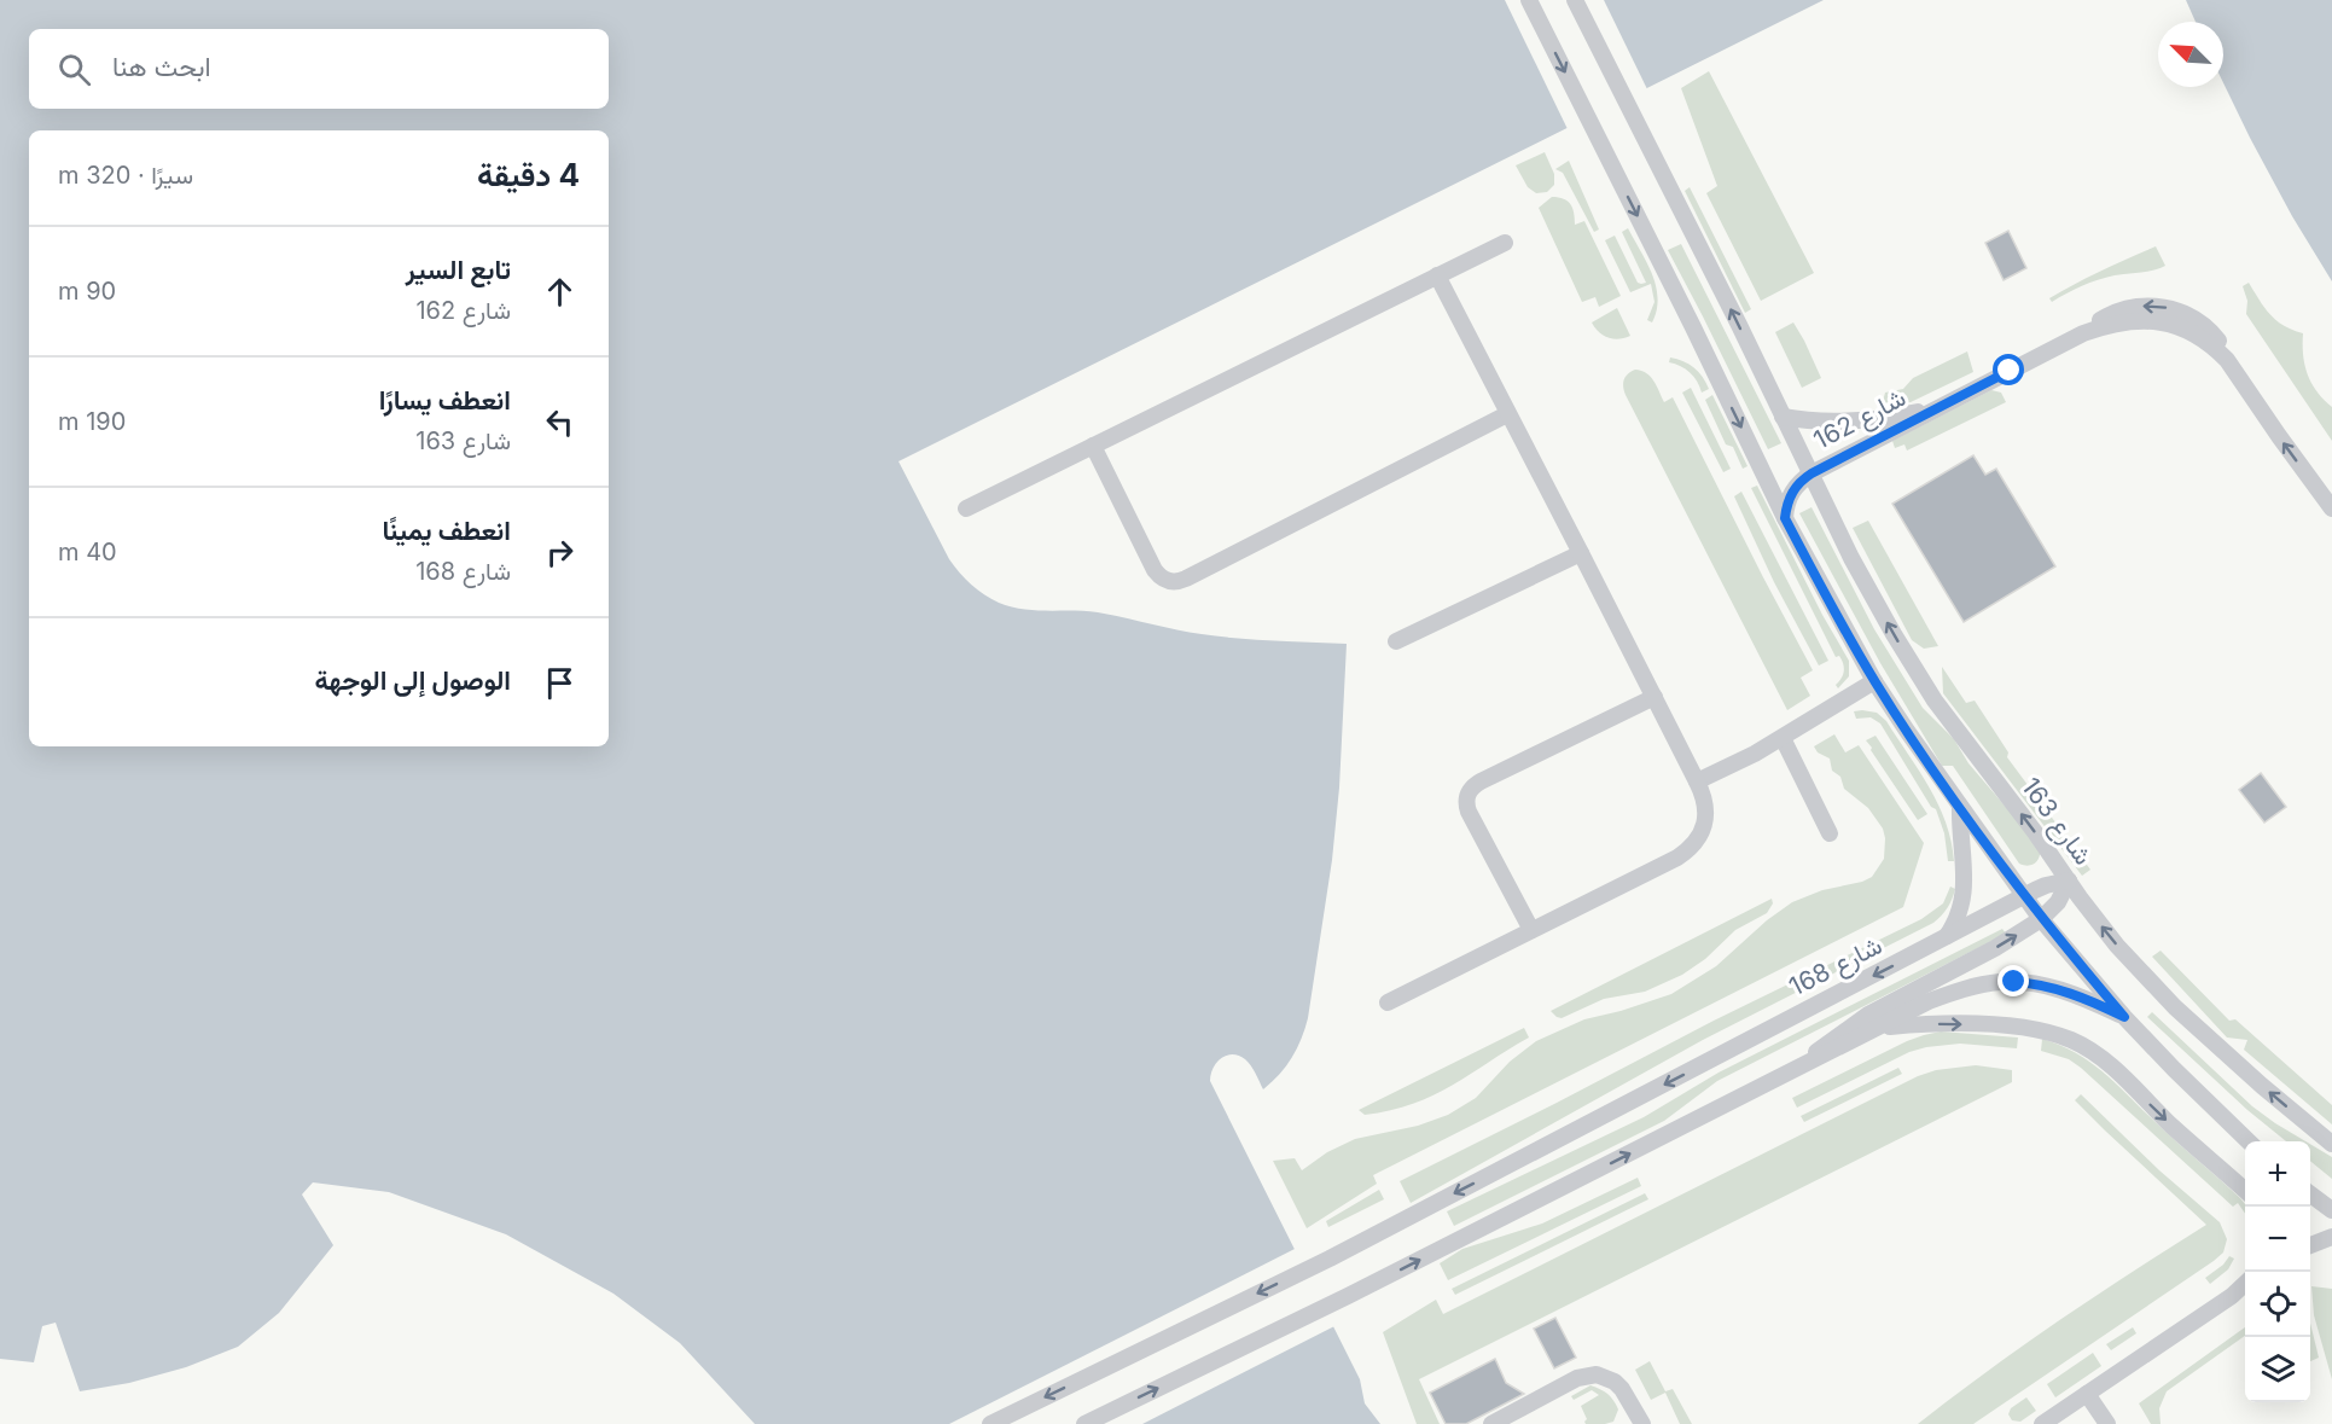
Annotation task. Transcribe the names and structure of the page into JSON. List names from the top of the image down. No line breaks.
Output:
{"streets":{"street":["شارع 162","شارع 163","شارع 168"]},"crossings":[["شارع 162","شارع 163"],["شارع 163","شارع 168"]],"one_way":["شارع 162"],"north":"top left","page":{"search":"ابحث هنا","heading":["4 دقيقة","سيرًا · 320 m"],"list":[["تابع السير","شارع 162","90 m"],["انعطف يسارًا","شارع 163","190 m"],["انعطف يمينًا","شارع 168","40 m"],"الوصول إلى الوجهة"],"map_buttons":["+","−"]}}
